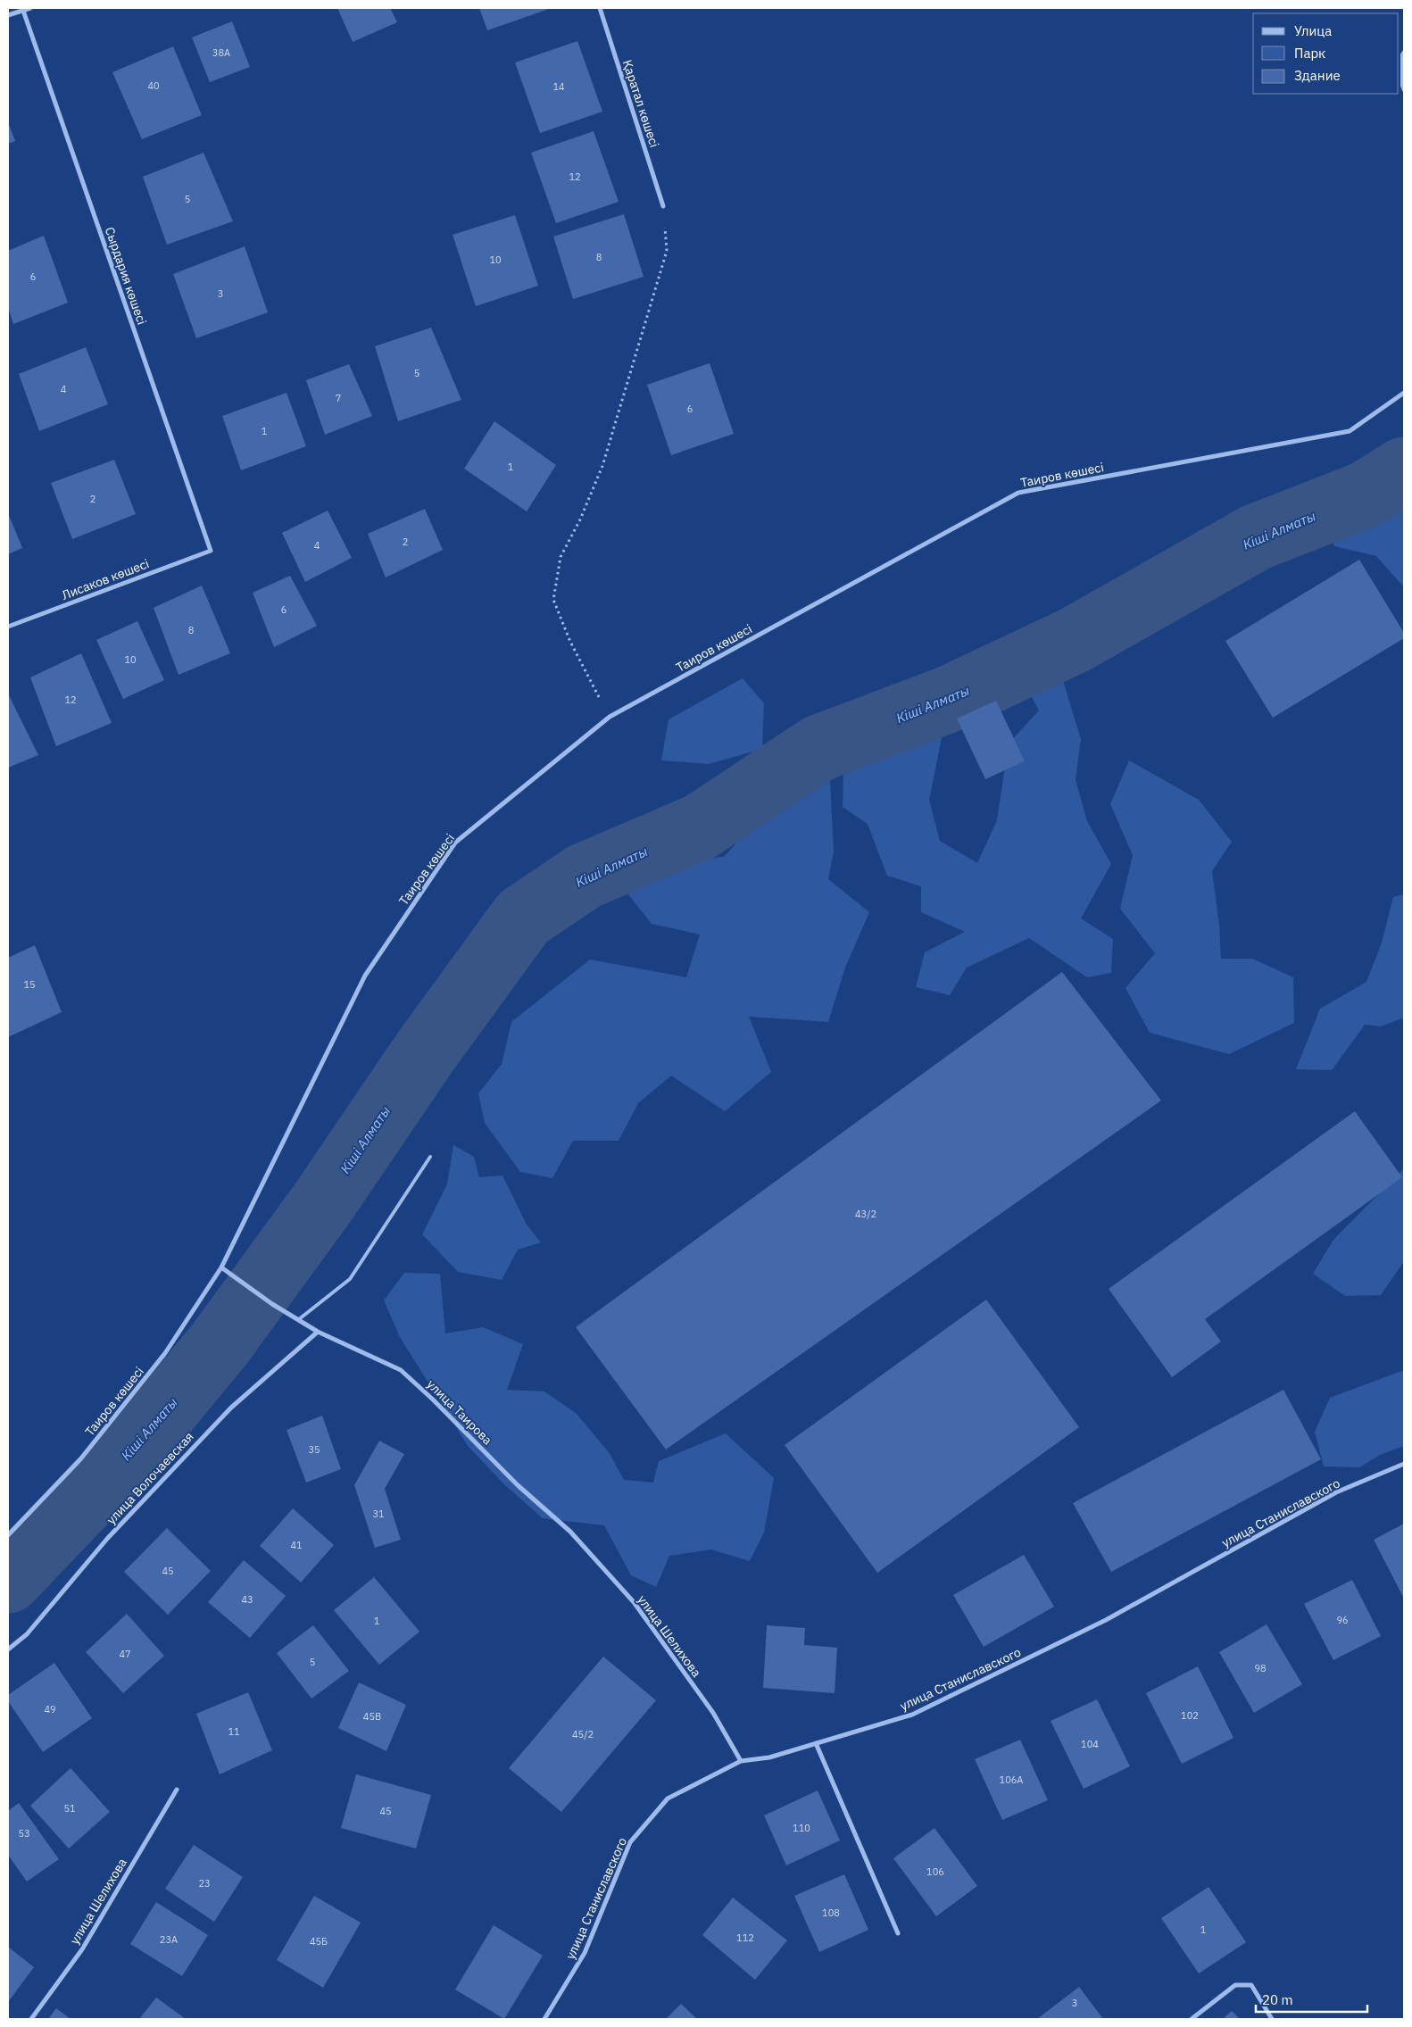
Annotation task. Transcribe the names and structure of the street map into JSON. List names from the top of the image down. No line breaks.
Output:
{"streets":{"street":["Қаратал көшесі","Сырдария көшесі","Таиров көшесі","Лисаков көшесі","улица Таирова","улица Волочаевская","улица Станиславского","улица Шелихова"]},"crossings":[["Сырдария көшесі","Лисаков көшесі"],["Таиров көшесі","улица Таирова"],["улица Таирова","улица Волочаевская"],["улица Таирова","улица Шелихова"],["улица Станиславского","улица Шелихова"]],"water":["Кіші Алматы"],"house_numbers":["38А","40","14","12","5","8","10","6","3","5","4","7","6","1","1","2","2","4","6","8","10","12","15","43/2","35","31","41","45","43","96","1","47","5","98","49","102","45В","11","45/2","104","106А","51","45","110","53","106","23","108","1","112","23А","45Б","3"],"legend":["Улица","Парк","Здание"],"scale_bar":"20 m"}
